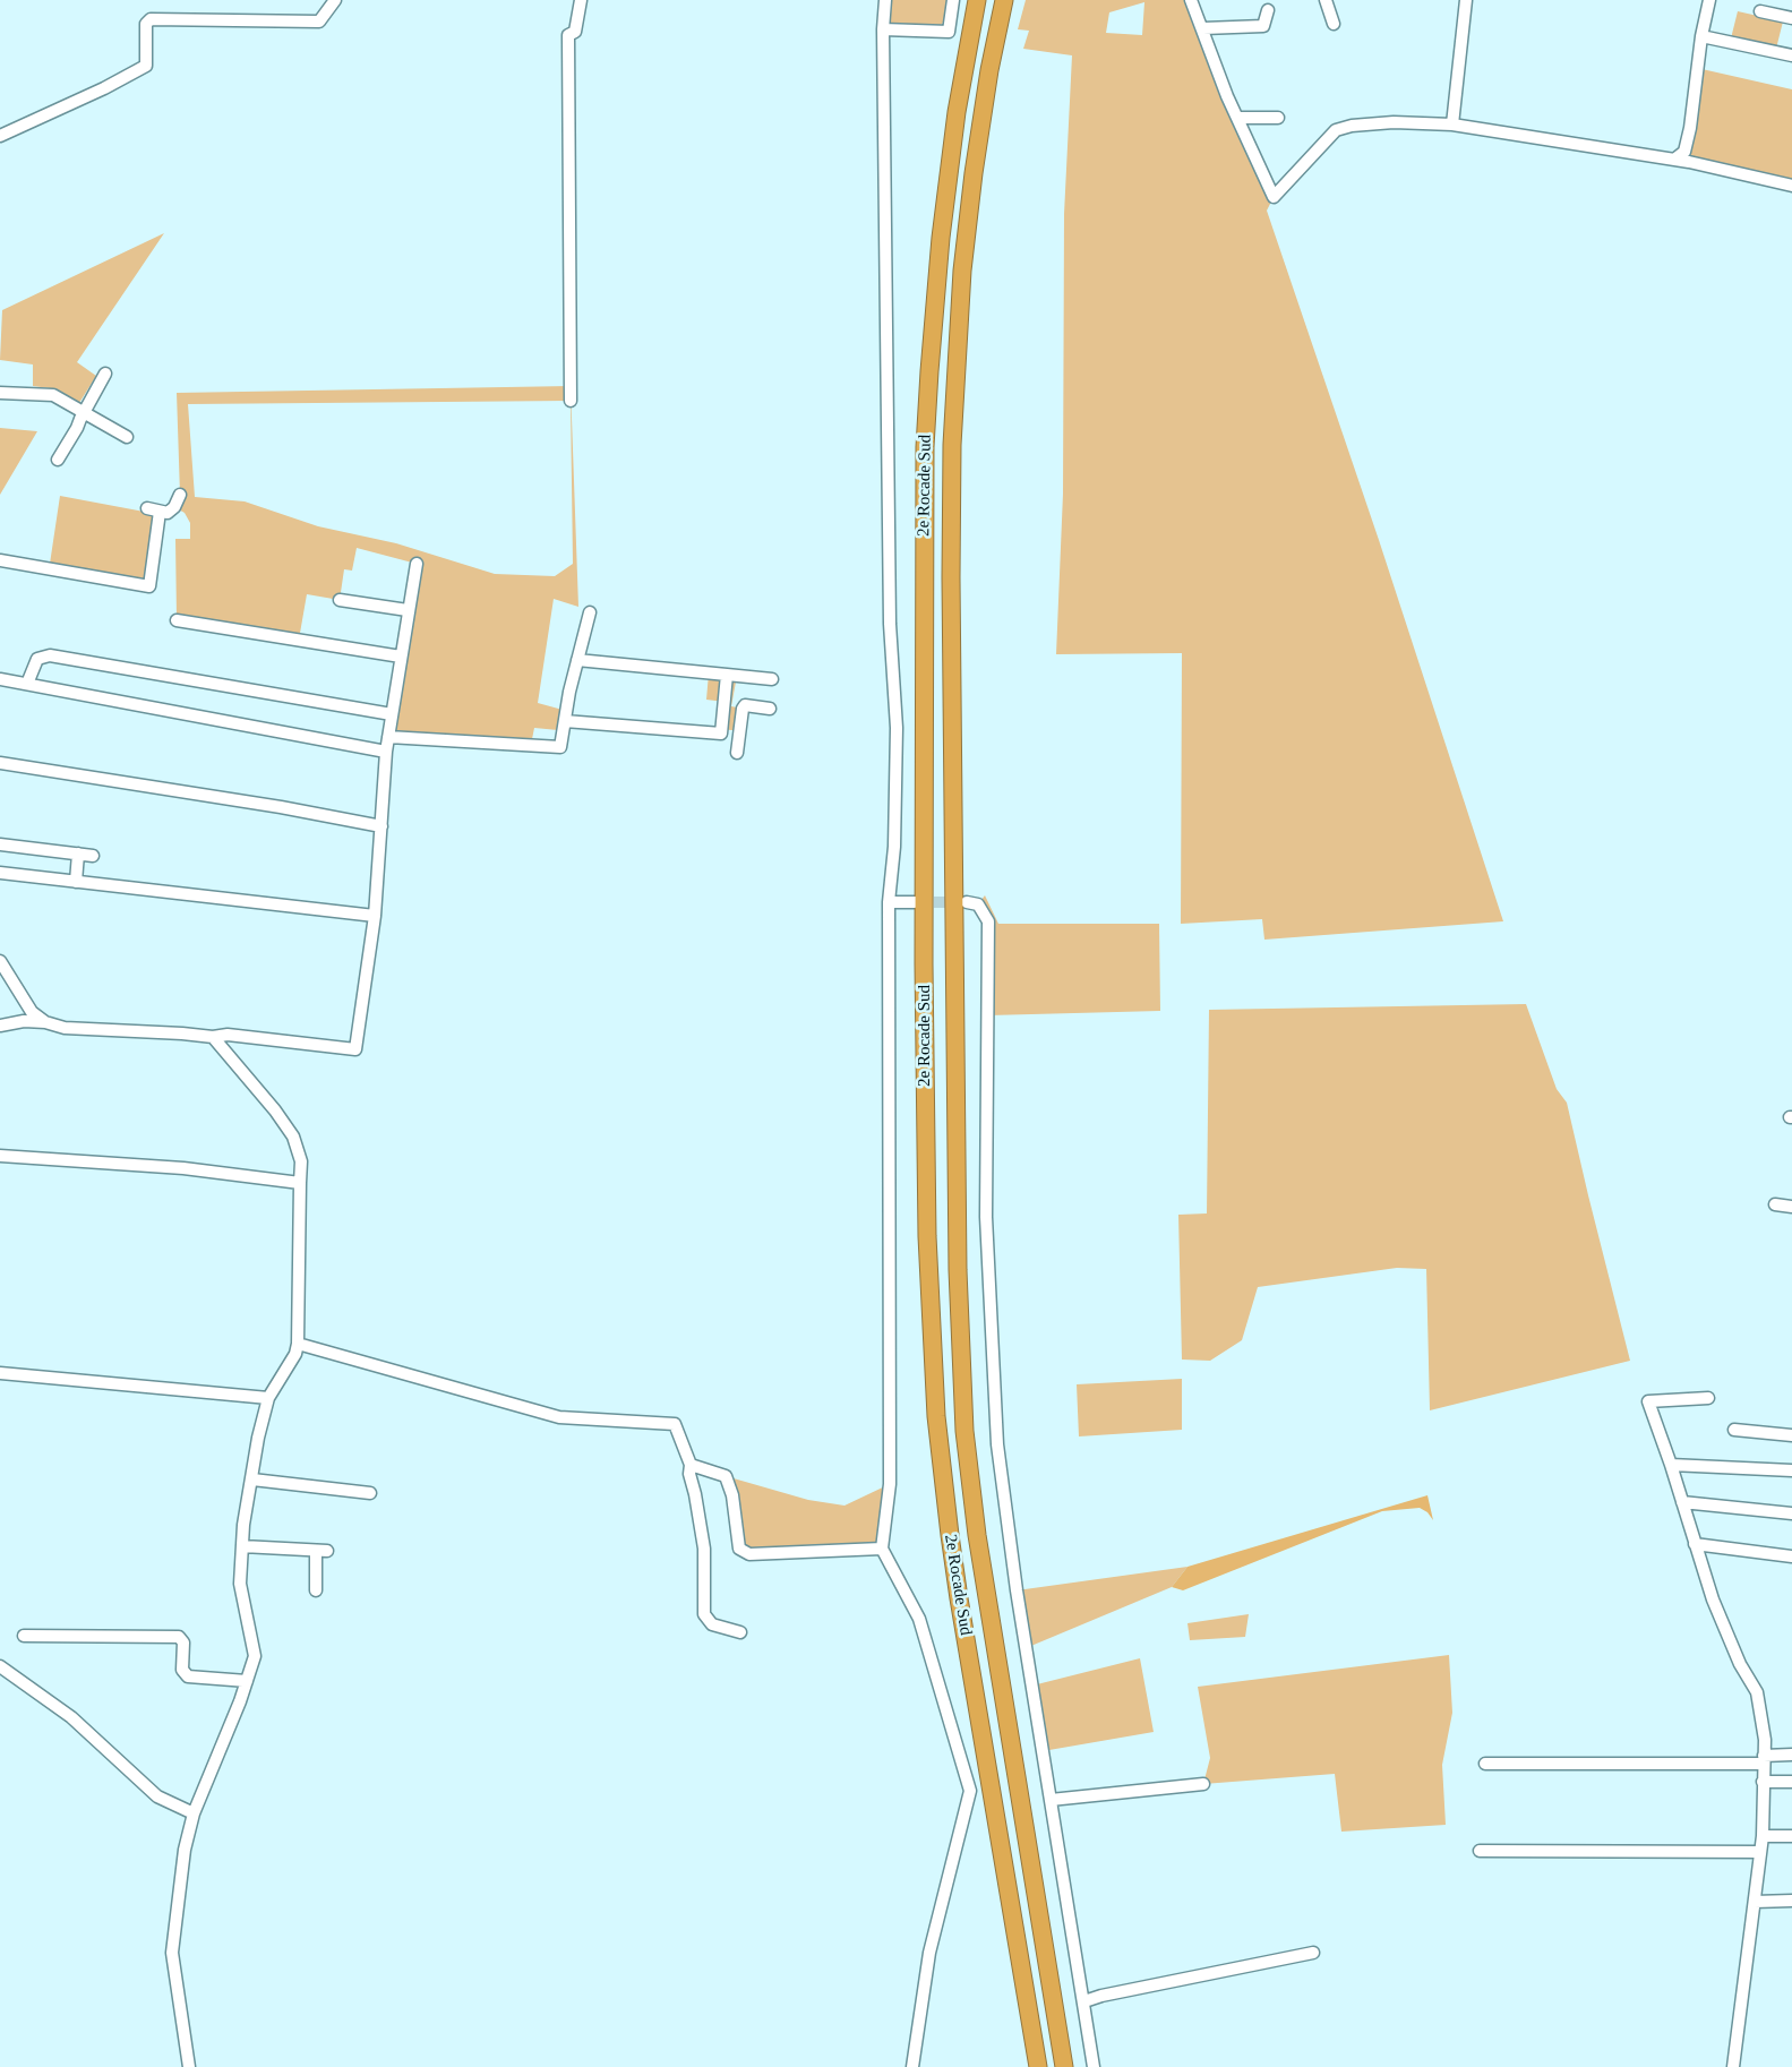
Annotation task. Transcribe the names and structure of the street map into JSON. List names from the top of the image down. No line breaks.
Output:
{"streets":{"highway":["2e Rocade Sud"]}}
